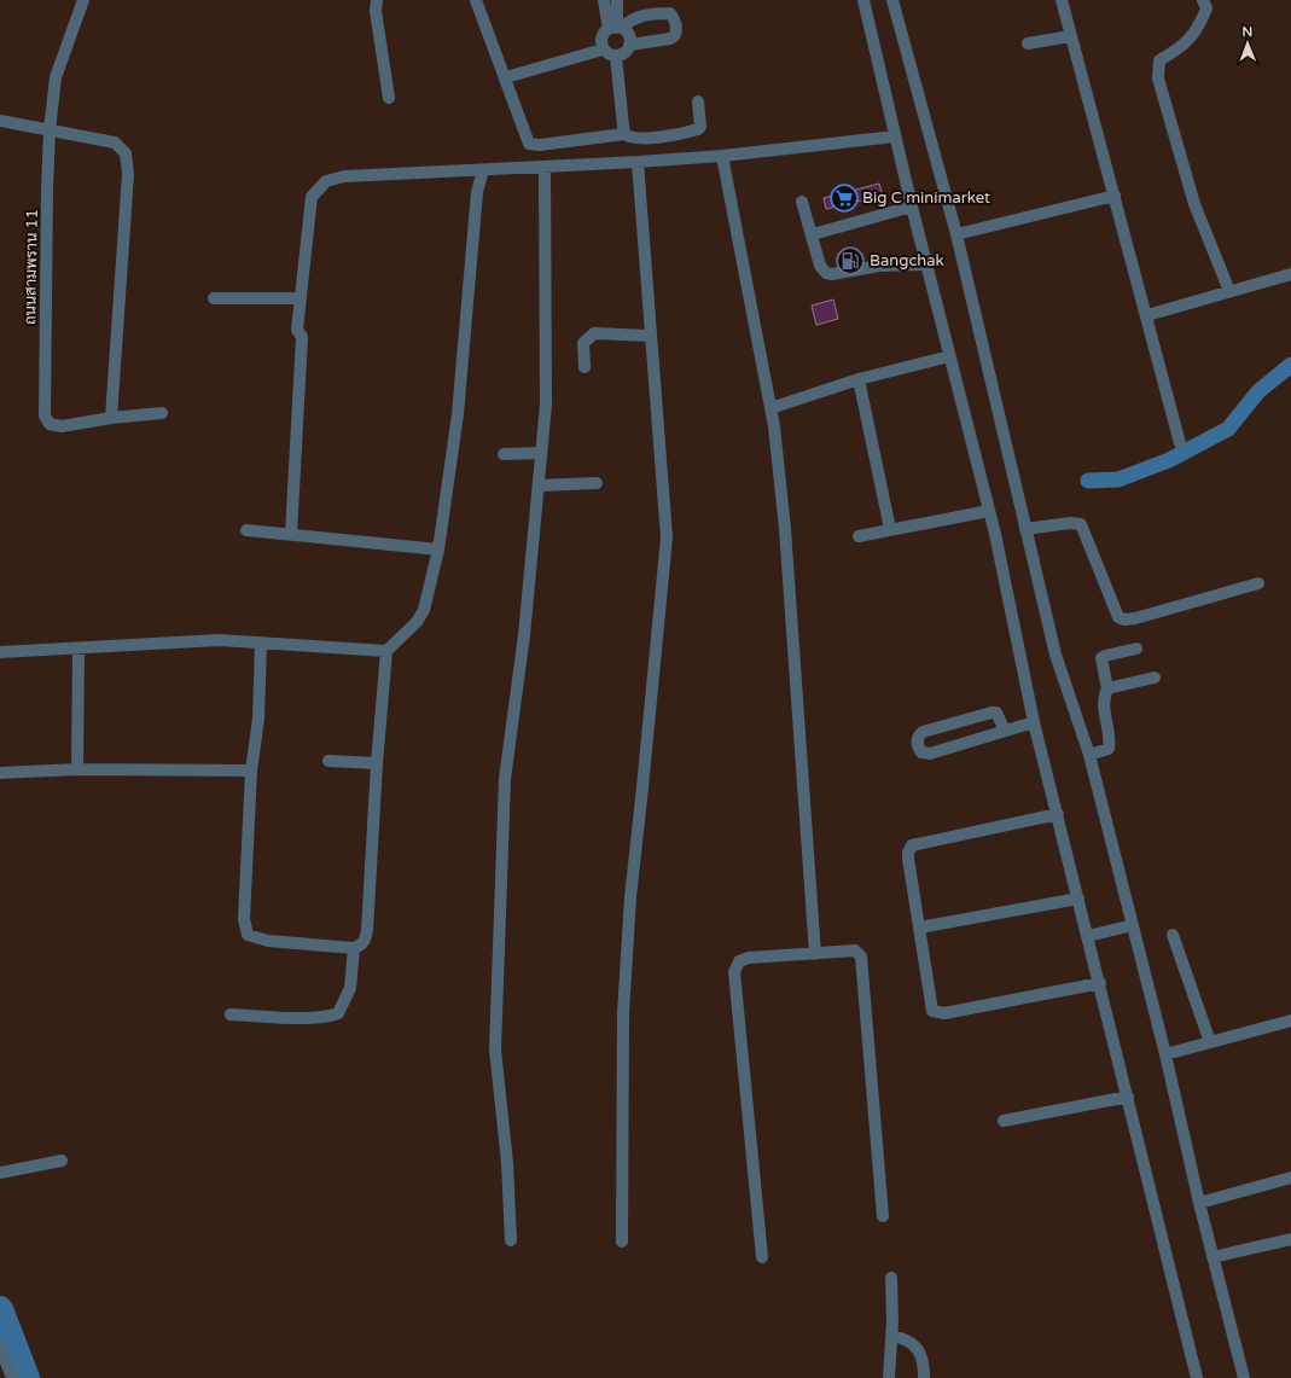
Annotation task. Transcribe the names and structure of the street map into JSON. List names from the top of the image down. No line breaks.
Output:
{"streets":{"street":["ถนนสามพราน 11"]},"places":{"supermarket":["Big C minimarket"],"fuel station":["Bangchak"]},"north":"top"}
